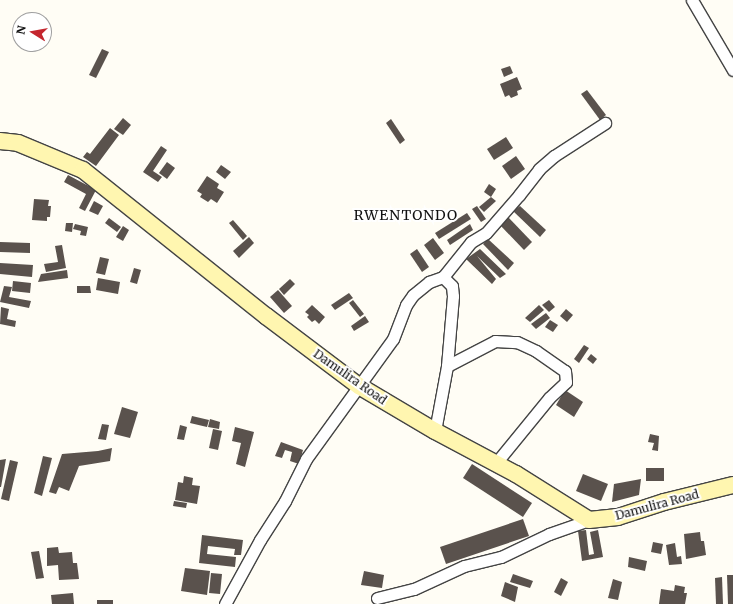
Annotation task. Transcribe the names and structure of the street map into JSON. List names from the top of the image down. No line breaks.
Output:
{"streets":{"street":["Damulira Road"]},"districts":["RWENTONDO"],"north":"left"}
